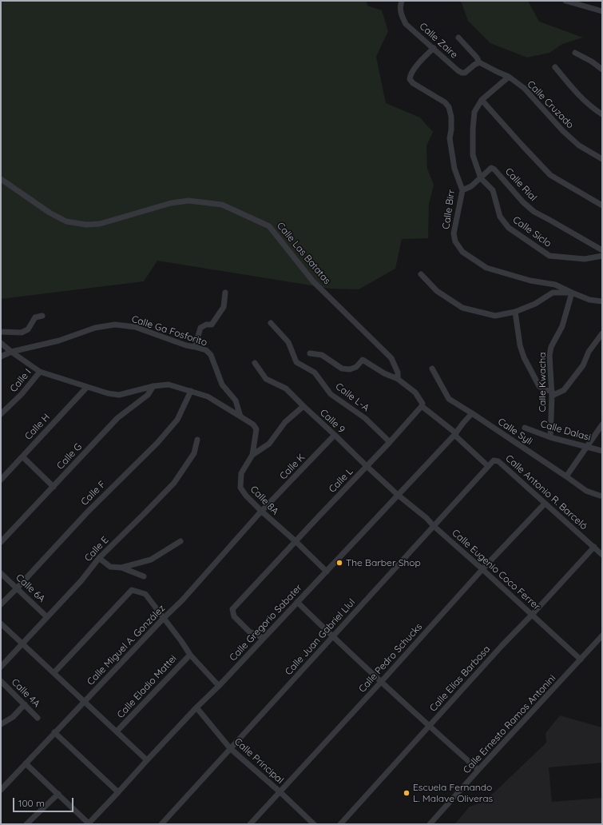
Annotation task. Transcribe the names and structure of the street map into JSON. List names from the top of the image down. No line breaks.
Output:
{"streets":{"street":["Calle Zaire","Calle Cruzado","Calle Rial","Calle Birr","Calle Siclo","Calle Las Batatas","Calle Ga Fosforito","Calle I","Calle Kwacha","Calle L-A","Calle 9","Calle H","Calle Dalasi","Calle Syli","Calle G","Calle K","Calle L","Calle Antonio R. Barceló","Calle F","Calle 8A","Calle E","Calle Eugenio Coco Ferrer","Calle 6A","Calle Gregorio Sabater","Calle Juan Gabriel Llul","Calle Miguel A. González","Calle Pedro Schucks","Calle Elías Barbosa","Calle Eladio Mattei","Calle 4A","Calle Ernesto Ramos Antonini","Calle Principal"]},"crossings":[["Calle Zaire","Calle Cruzado"],["Calle Zaire","Calle Birr"],["Calle Cruzado","Calle Siclo"],["Calle Rial","Calle Birr"],["Calle Rial","Calle Siclo"],["Calle Birr","Calle Kwacha"],["Calle Kwacha","Calle Dalasi"],["Calle L-A","Calle L"],["Calle 9","Calle K"],["Calle 9","Calle L"],["Calle 9","Calle 8A"],["Calle 9","Calle Eugenio Coco Ferrer"],["Calle 9","Calle Gregorio Sabater"],["Calle Syli","Calle Gregorio Sabater"],["Calle K","Calle 8A"],["Calle K","Calle Miguel A. González"],["Calle L","Calle 8A"],["Calle L","Calle Gregorio Sabater"],["Calle Antonio R. Barceló","Calle Juan Gabriel Llul"],["Calle Antonio R. Barceló","Calle Pedro Schucks"],["Calle Antonio R. Barceló","Calle Elías Barbosa"],["Calle F","Calle 6A"],["Calle 8A","Calle Gregorio Sabater"],["Calle 8A","Calle Miguel A. González"],["Calle E","Calle 6A"],["Calle Eugenio Coco Ferrer","Calle Gregorio Sabater"],["Calle Eugenio Coco Ferrer","Calle Juan Gabriel Llul"],["Calle Eugenio Coco Ferrer","Calle Pedro Schucks"],["Calle Eugenio Coco Ferrer","Calle Elías Barbosa"],["Calle Eugenio Coco Ferrer","Calle Ernesto Ramos Antonini"],["Calle Gregorio Sabater","Calle Principal"],["Calle Juan Gabriel Llul","Calle Principal"],["Calle Pedro Schucks","Calle Principal"]],"places":["The Barber Shop","Escuela Fernando L. Malave Oliveras"],"scale_bar":"100 m"}
